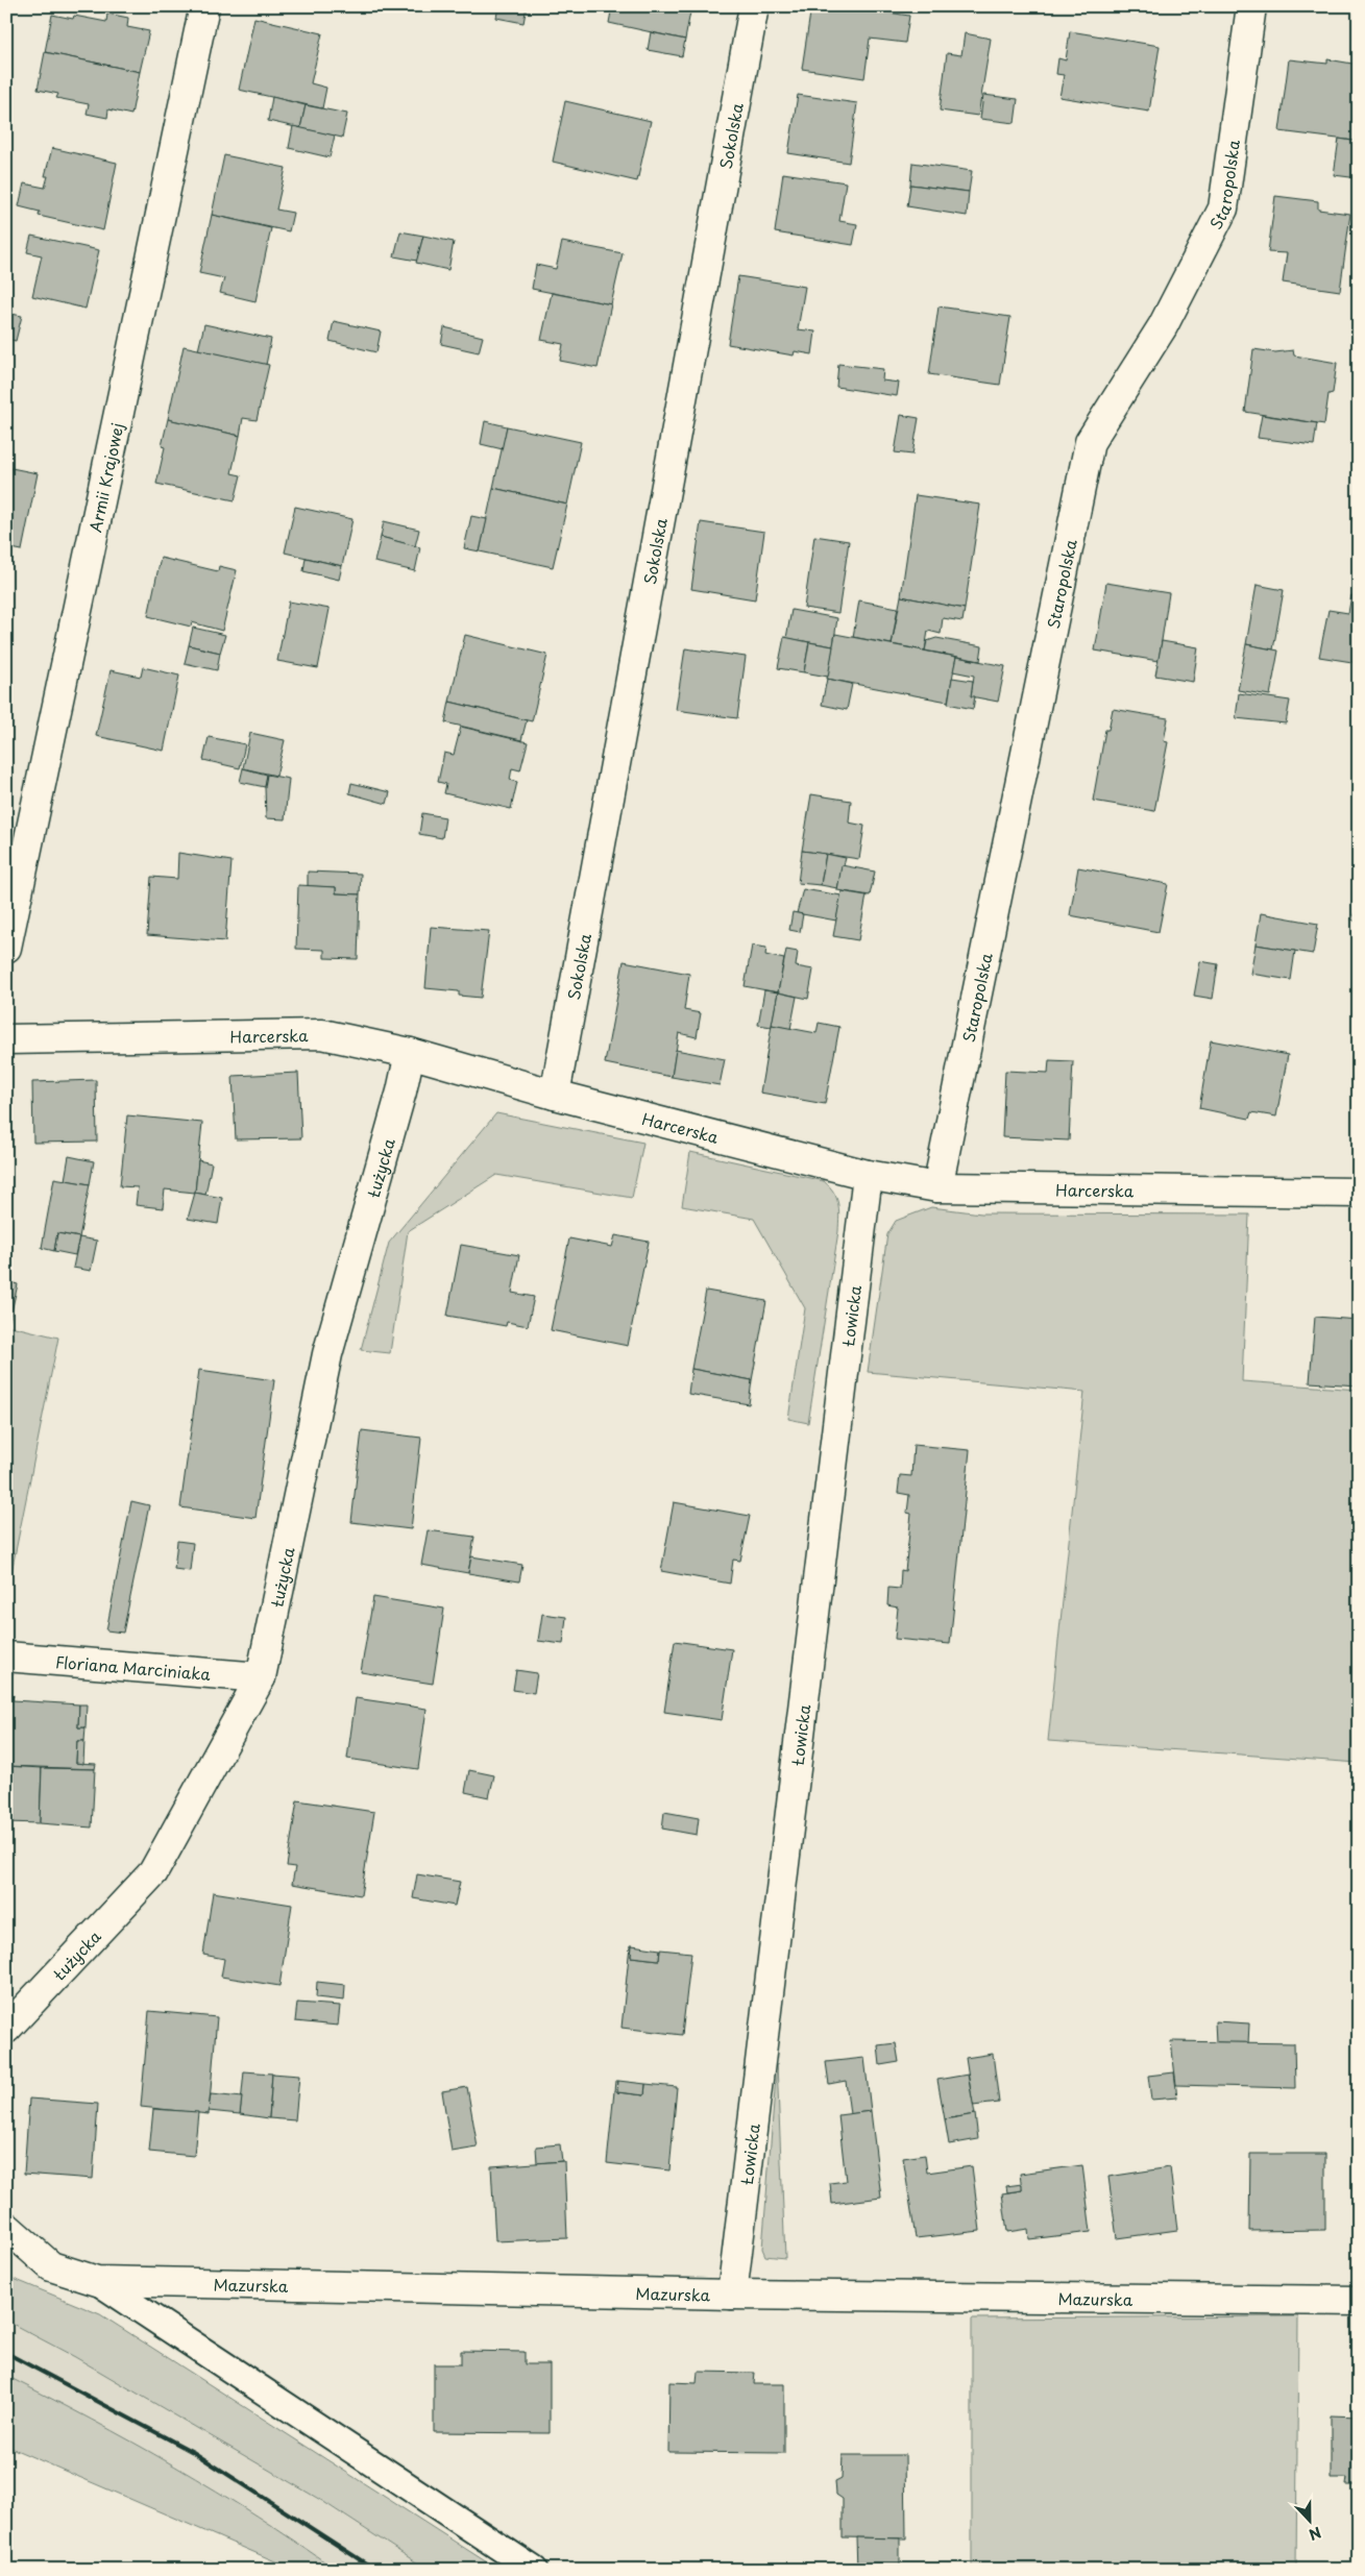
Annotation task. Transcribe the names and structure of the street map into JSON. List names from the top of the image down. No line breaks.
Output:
{"streets":{"street":["Sokolska","Staropolska","Armii Krajowej","Harcerska","Łużycka","Łowicka","Floriana Marciniaka","Mazurska"]},"crossings":[["Sokolska","Harcerska"],["Staropolska","Harcerska"],["Harcerska","Łużycka"],["Harcerska","Łowicka"],["Łużycka","Floriana Marciniaka"],["Łowicka","Mazurska"]],"north":"bottom"}
